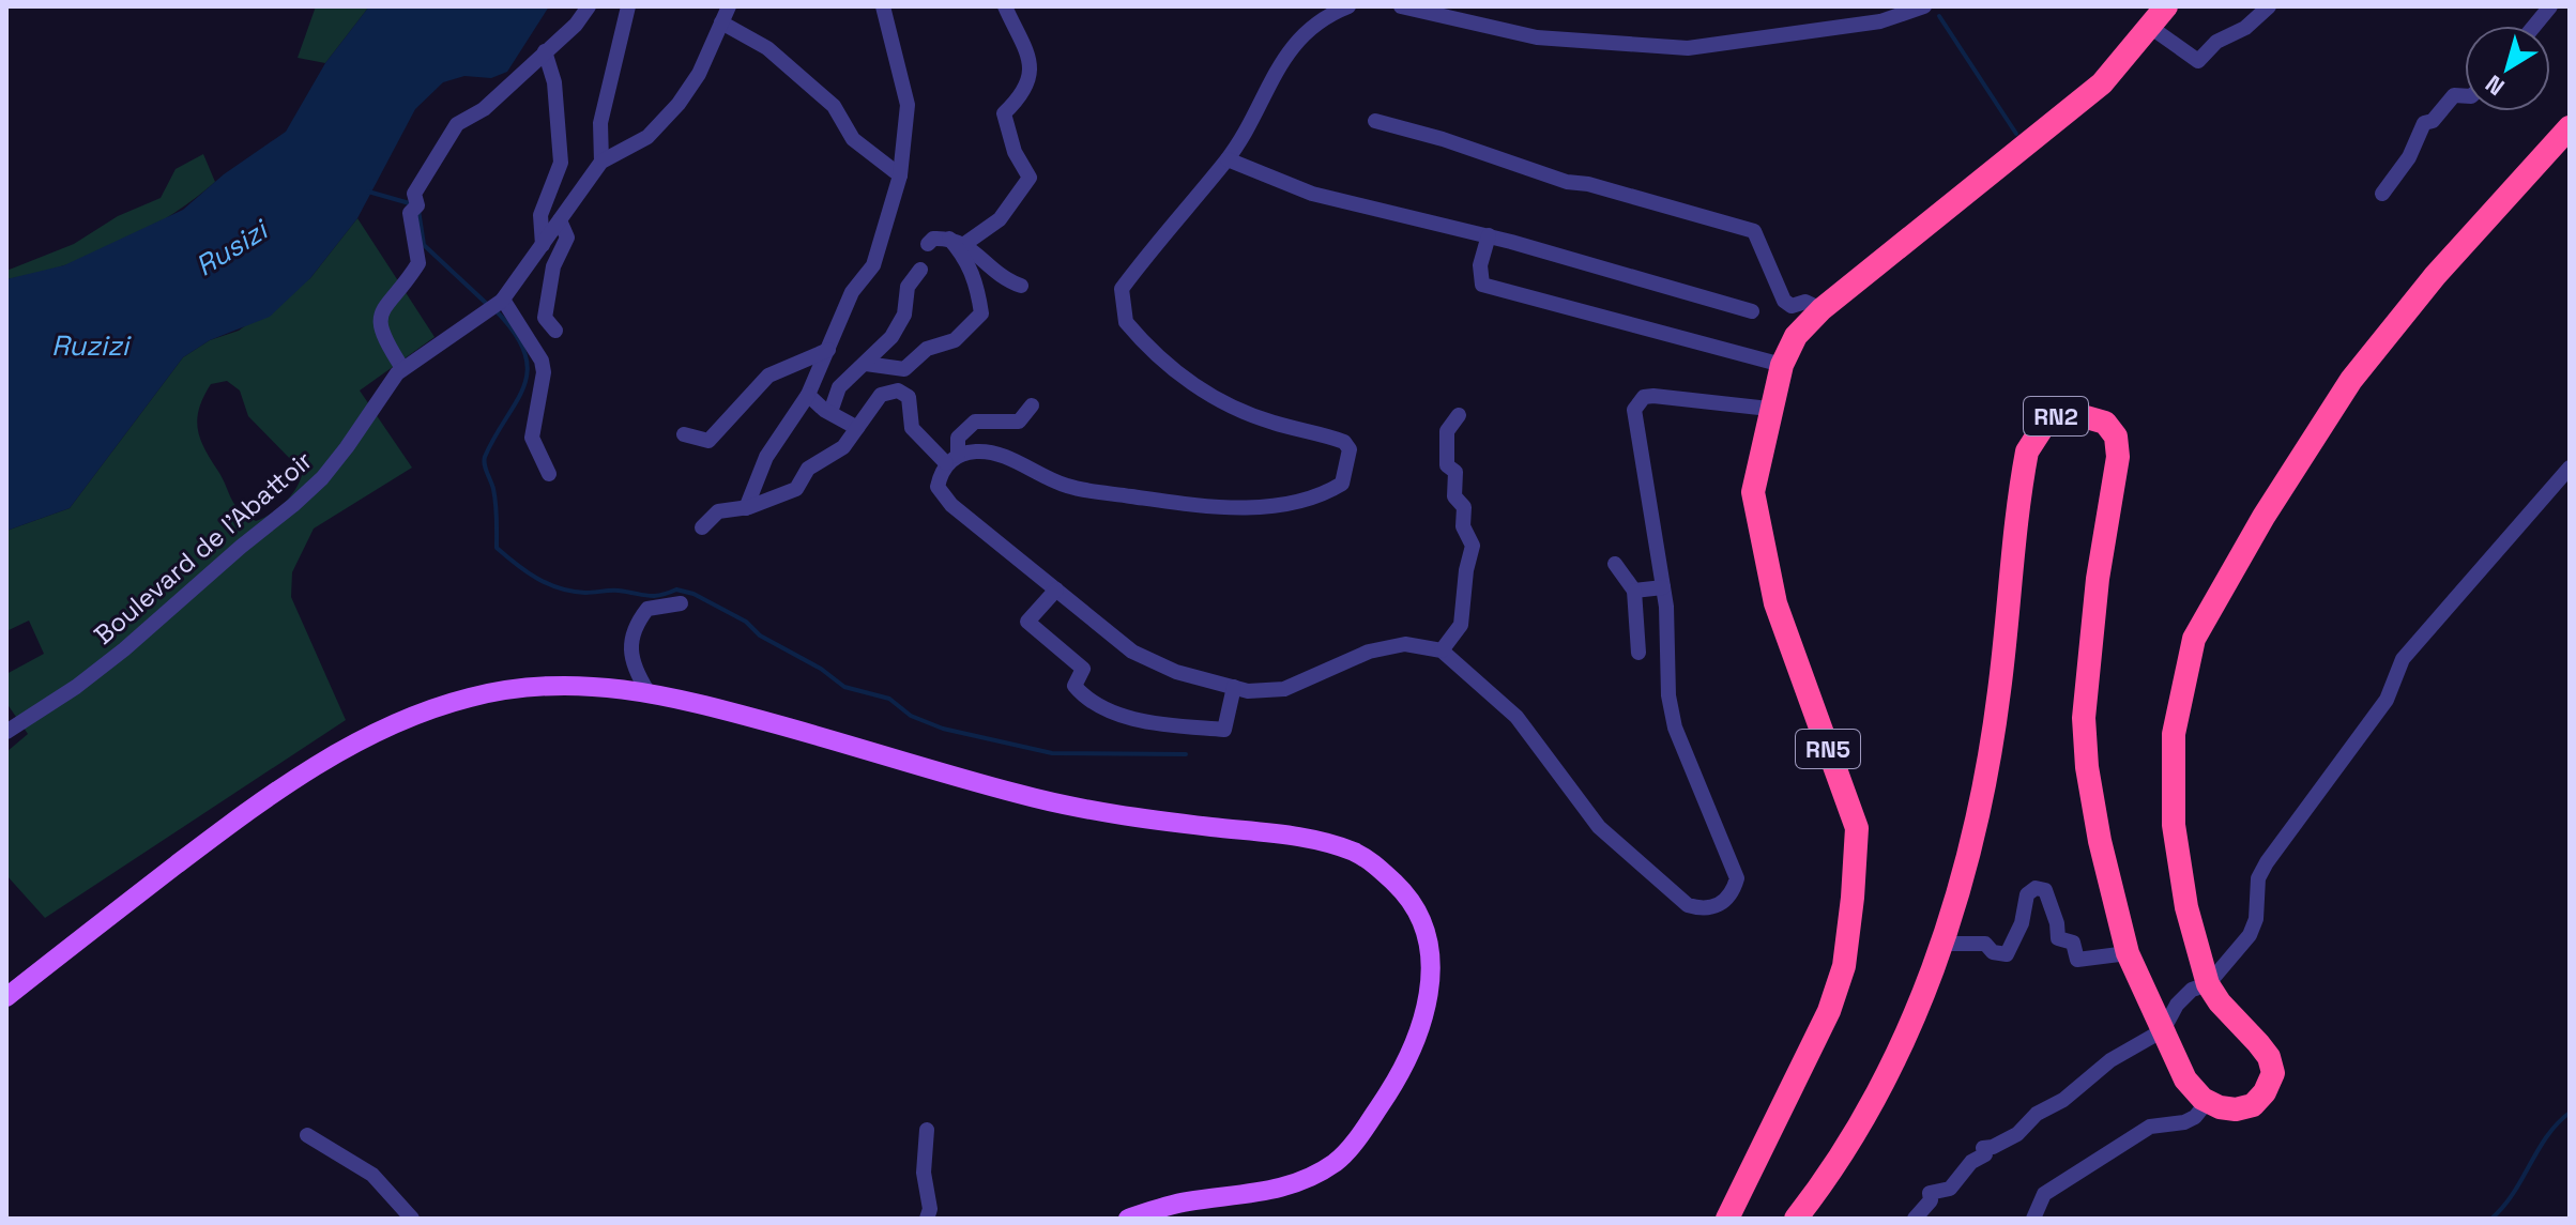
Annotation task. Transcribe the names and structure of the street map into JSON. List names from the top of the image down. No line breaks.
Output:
{"streets":{"highway":["RN2","RN5"],"street":["Boulevard de l'Abattoir"]},"water":["Rusizi","Ruzizi"],"north":"bottom left"}
